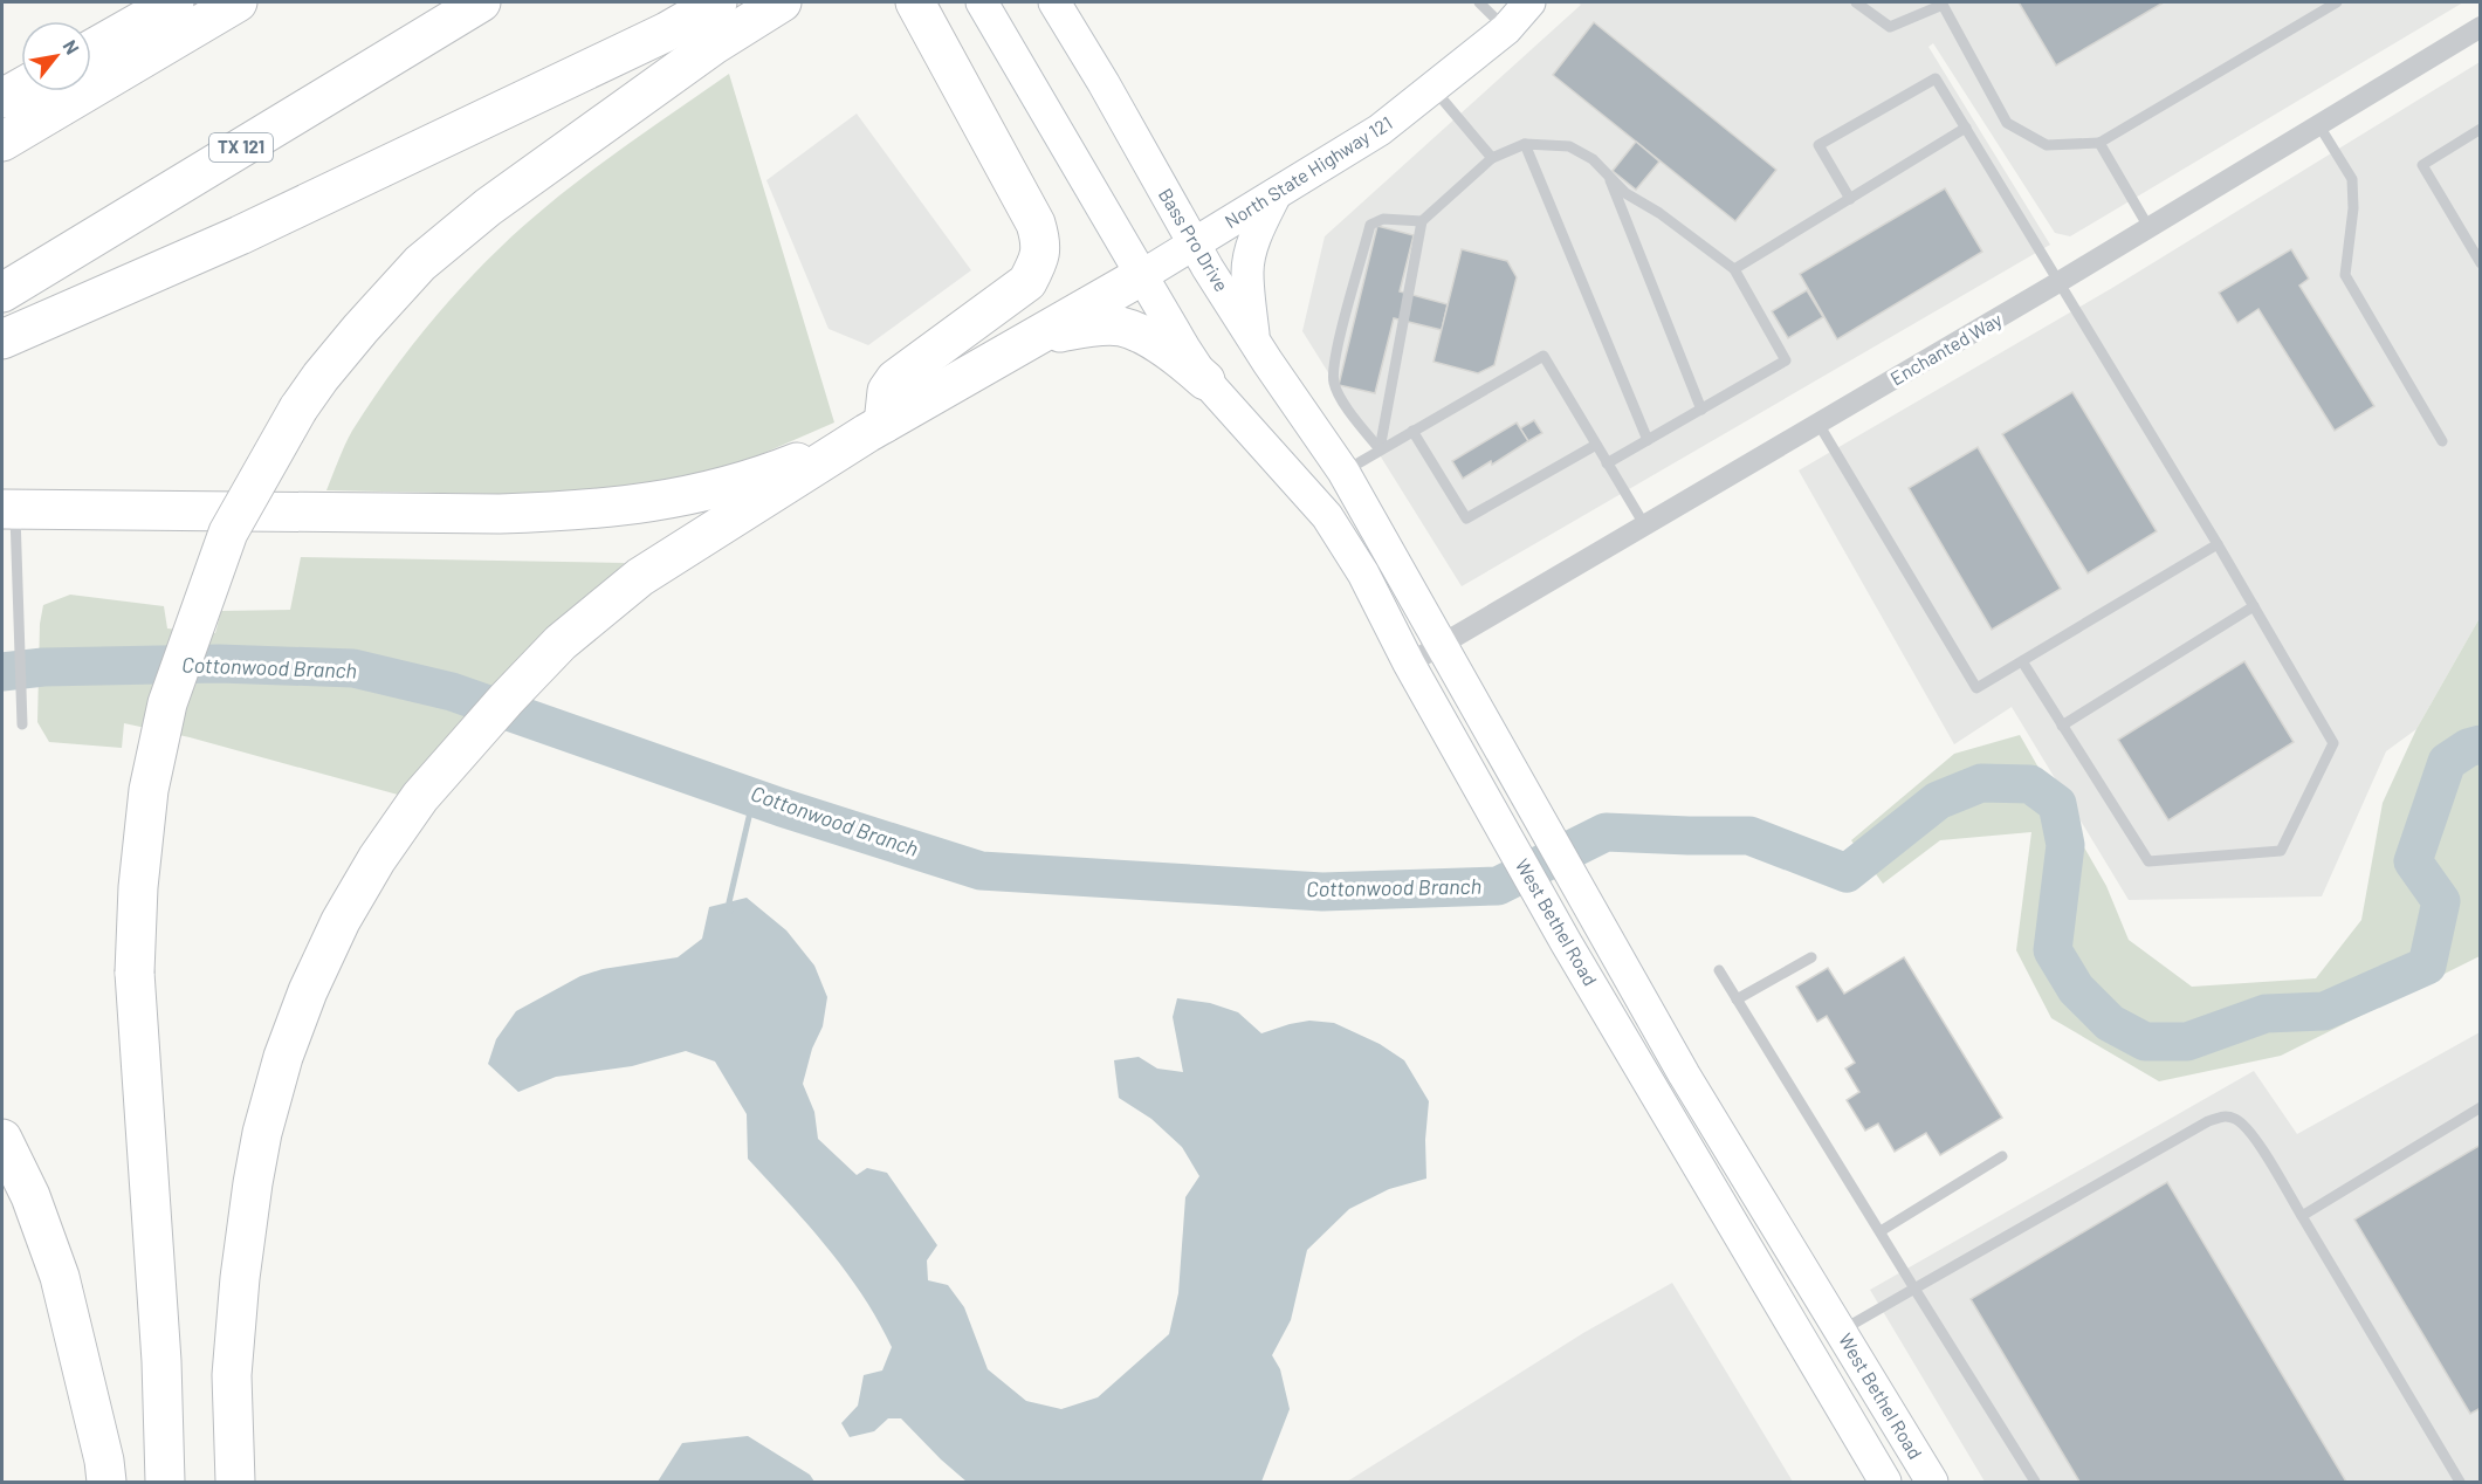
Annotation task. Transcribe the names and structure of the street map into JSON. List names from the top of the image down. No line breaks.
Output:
{"streets":{"highway":["TX 121"],"main road":["North State Highway 121","Bass Pro Drive","West Bethel Road"],"street":["Enchanted Way"]},"crossings":[["North State Highway 121","Bass Pro Drive"],["Bass Pro Drive","West Bethel Road"],["Enchanted Way","West Bethel Road"]],"water":["Cottonwood Branch"],"north":"top right"}
